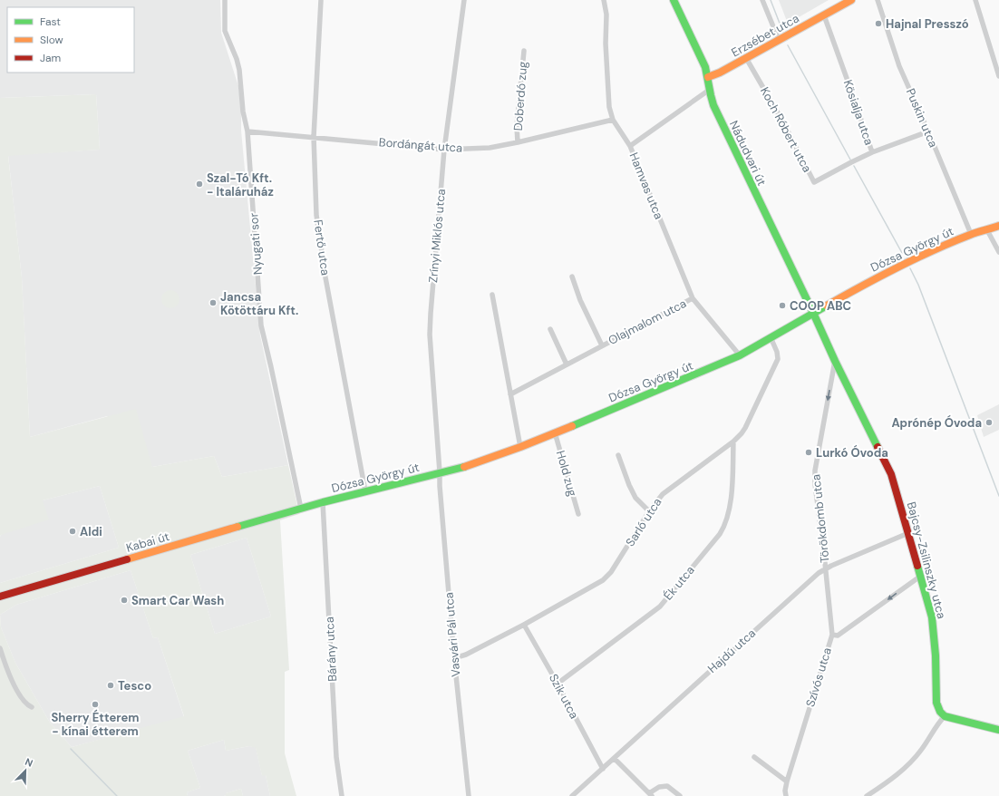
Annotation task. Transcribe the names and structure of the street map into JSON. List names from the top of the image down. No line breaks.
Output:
{"streets":{"main road":["Erzsébet utca","Nádudvari út","Dózsa György út","Kabai út","Bajcsy-Zsilinszky utca"],"street":["Doberdó zug","Kösialja utca","Puskin utca","Koch Róbert utca","Bordángát utca","Hamvas utca","Zrínyi Miklós utca","Nyugati sor","Fertő utca","Olajmalom utca","Hold zug","Törökdomb utca","Sarló utca","Ék utca","Vasvári Pál utca","Bárány utca","Hajdú utca","Szívós utca","Szik utca"]},"crossings":[["Erzsébet utca","Kösialja utca"],["Erzsébet utca","Koch Róbert utca"],["Erzsébet utca","Nádudvari út"],["Doberdó zug","Bordángát utca"],["Kösialja utca","Puskin utca"],["Kösialja utca","Koch Róbert utca"],["Puskin utca","Dózsa György út"],["Bordángát utca","Hamvas utca"],["Bordángát utca","Zrínyi Miklós utca"],["Bordángát utca","Nyugati sor"],["Bordángát utca","Fertő utca"],["Nádudvari út","Dózsa György út"],["Nádudvari út","Bajcsy-Zsilinszky utca"],["Hamvas utca","Dózsa György út"],["Hamvas utca","Olajmalom utca"],["Zrínyi Miklós utca","Dózsa György út"],["Zrínyi Miklós utca","Vasvári Pál utca"],["Nyugati sor","Dózsa György út"],["Nyugati sor","Kabai út"],["Fertő utca","Dózsa György út"],["Dózsa György út","Hold zug"],["Dózsa György út","Sarló utca"],["Dózsa György út","Kabai út"],["Dózsa György út","Bajcsy-Zsilinszky utca"],["Dózsa György út","Vasvári Pál utca"],["Dózsa György út","Bárány utca"],["Törökdomb utca","Bajcsy-Zsilinszky utca"],["Törökdomb utca","Hajdú utca"],["Törökdomb utca","Szívós utca"],["Sarló utca","Ék utca"],["Sarló utca","Vasvári Pál utca"],["Sarló utca","Szik utca"],["Bajcsy-Zsilinszky utca","Hajdú utca"],["Bajcsy-Zsilinszky utca","Szívós utca"],["Ék utca","Szik utca"],["Hajdú utca","Szik utca"]],"one_way":["Törökdomb utca","Szívós utca"],"places":["Hajnal Presszó","Szal-Tó Kft. - Italáruház","Jancsa Kötöttáru Kft.","COOP ABC","Aprónép Óvoda","Lurkó Óvoda","Aldi","Smart Car Wash","Tesco","Sherry Étterem - kínai étterem"],"legend":["Fast","Slow","Jam"],"north":"top right"}
